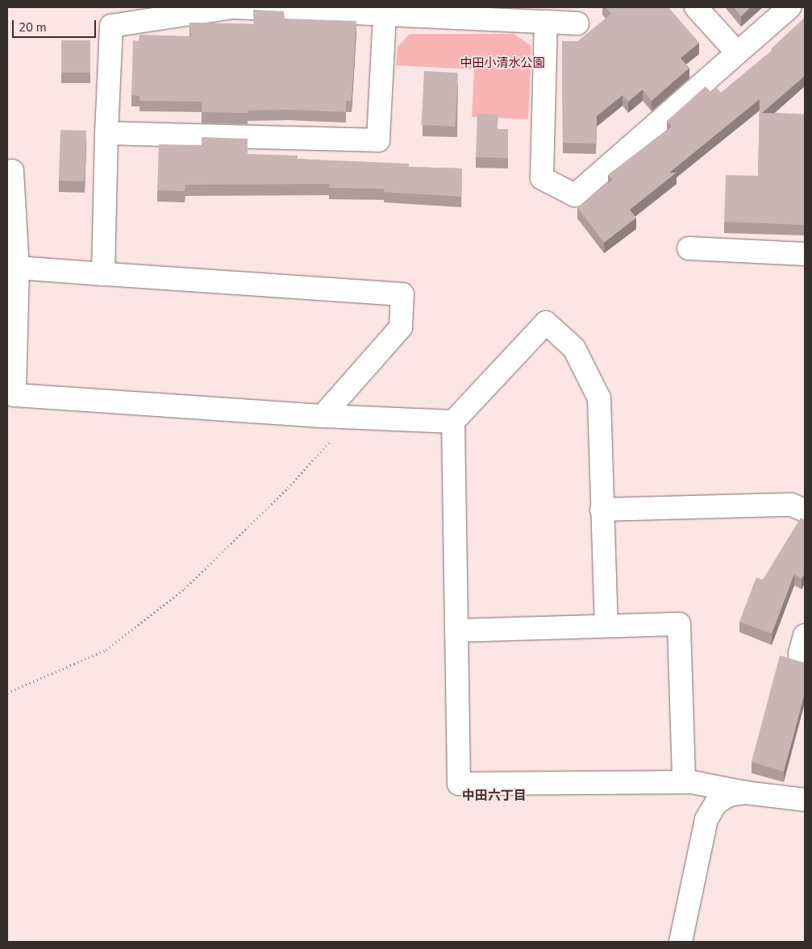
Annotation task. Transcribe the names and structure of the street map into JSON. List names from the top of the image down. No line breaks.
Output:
{"districts":["中田六丁目"],"parks":["中田小清水公園"],"scale_bar":"20 m"}
